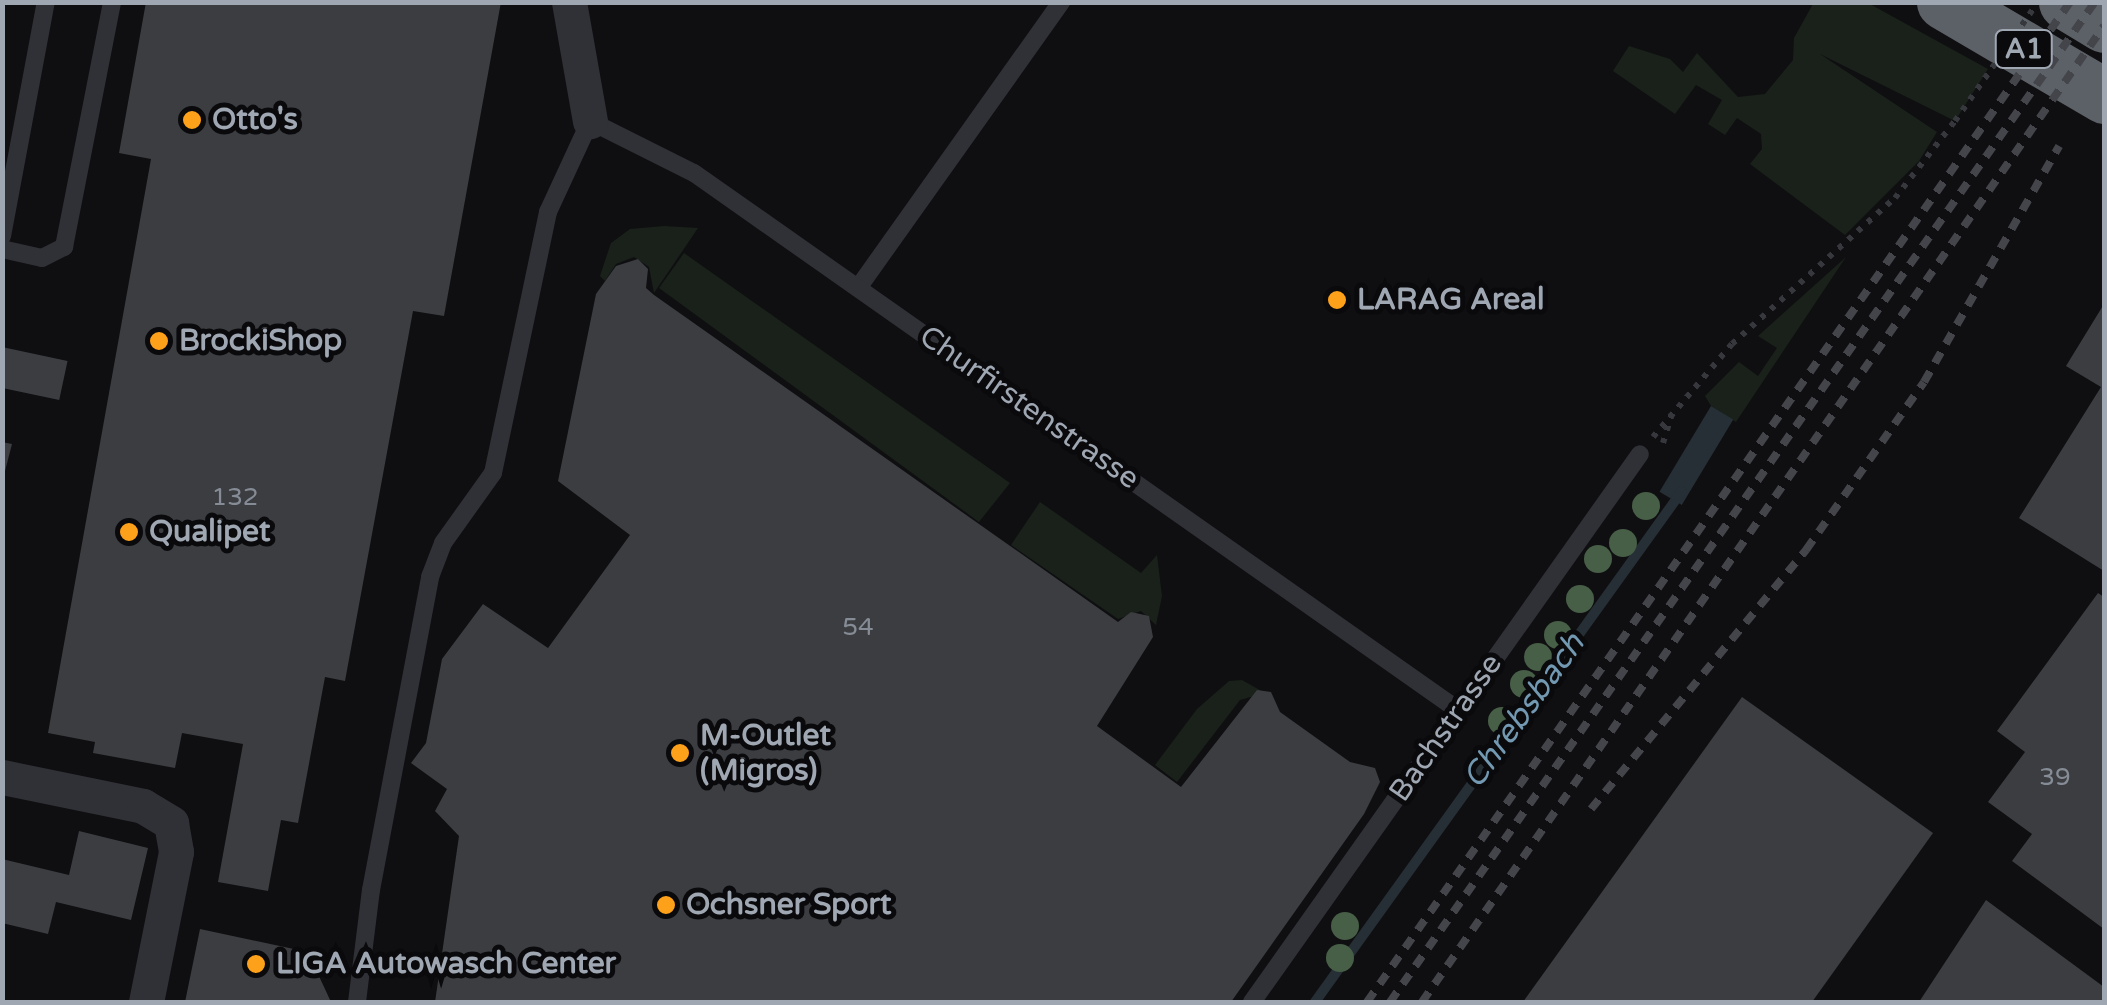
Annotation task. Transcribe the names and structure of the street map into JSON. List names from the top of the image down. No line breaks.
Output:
{"streets":{"highway":["A1"],"lane":["Churfirstenstrasse","Bachstrasse"]},"crossings":[["Churfirstenstrasse","Bachstrasse"]],"water":["Chrebsbach"],"places":["Otto's","LARAG Areal","BrockiShop","Qualipet","M-Outlet (Migros)","Ochsner Sport","LIGA Autowasch Center"],"house_numbers":["132","54","39"]}
